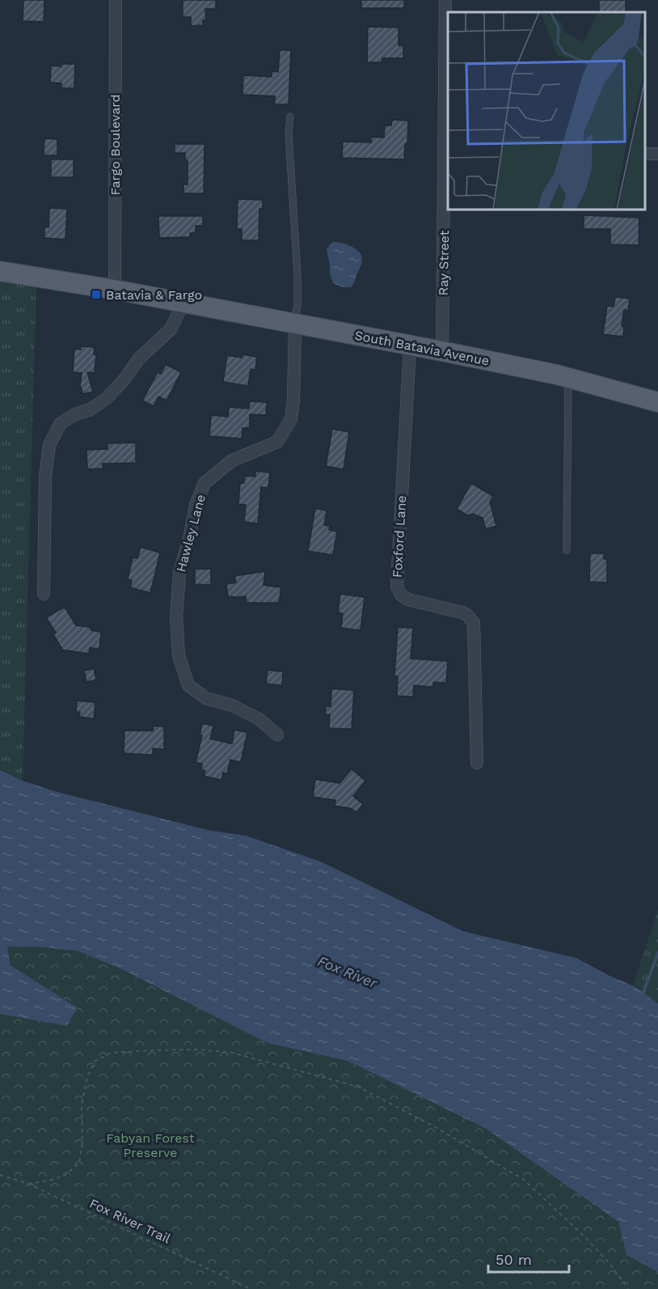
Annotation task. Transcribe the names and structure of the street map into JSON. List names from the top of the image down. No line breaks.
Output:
{"streets":{"main road":["South Batavia Avenue"],"street":["Fargo Boulevard","Ray Street","Hawley Lane","Foxford Lane"],"path":["Fox River Trail"]},"crossings":[["Fargo Boulevard","South Batavia Avenue"],["Ray Street","South Batavia Avenue"],["South Batavia Avenue","Hawley Lane"],["South Batavia Avenue","Foxford Lane"]],"water":["Fox River"],"parks":["Fabyan Forest Preserve"],"places":{"transit":["Batavia & Fargo"]},"scale_bar":"50 m"}
